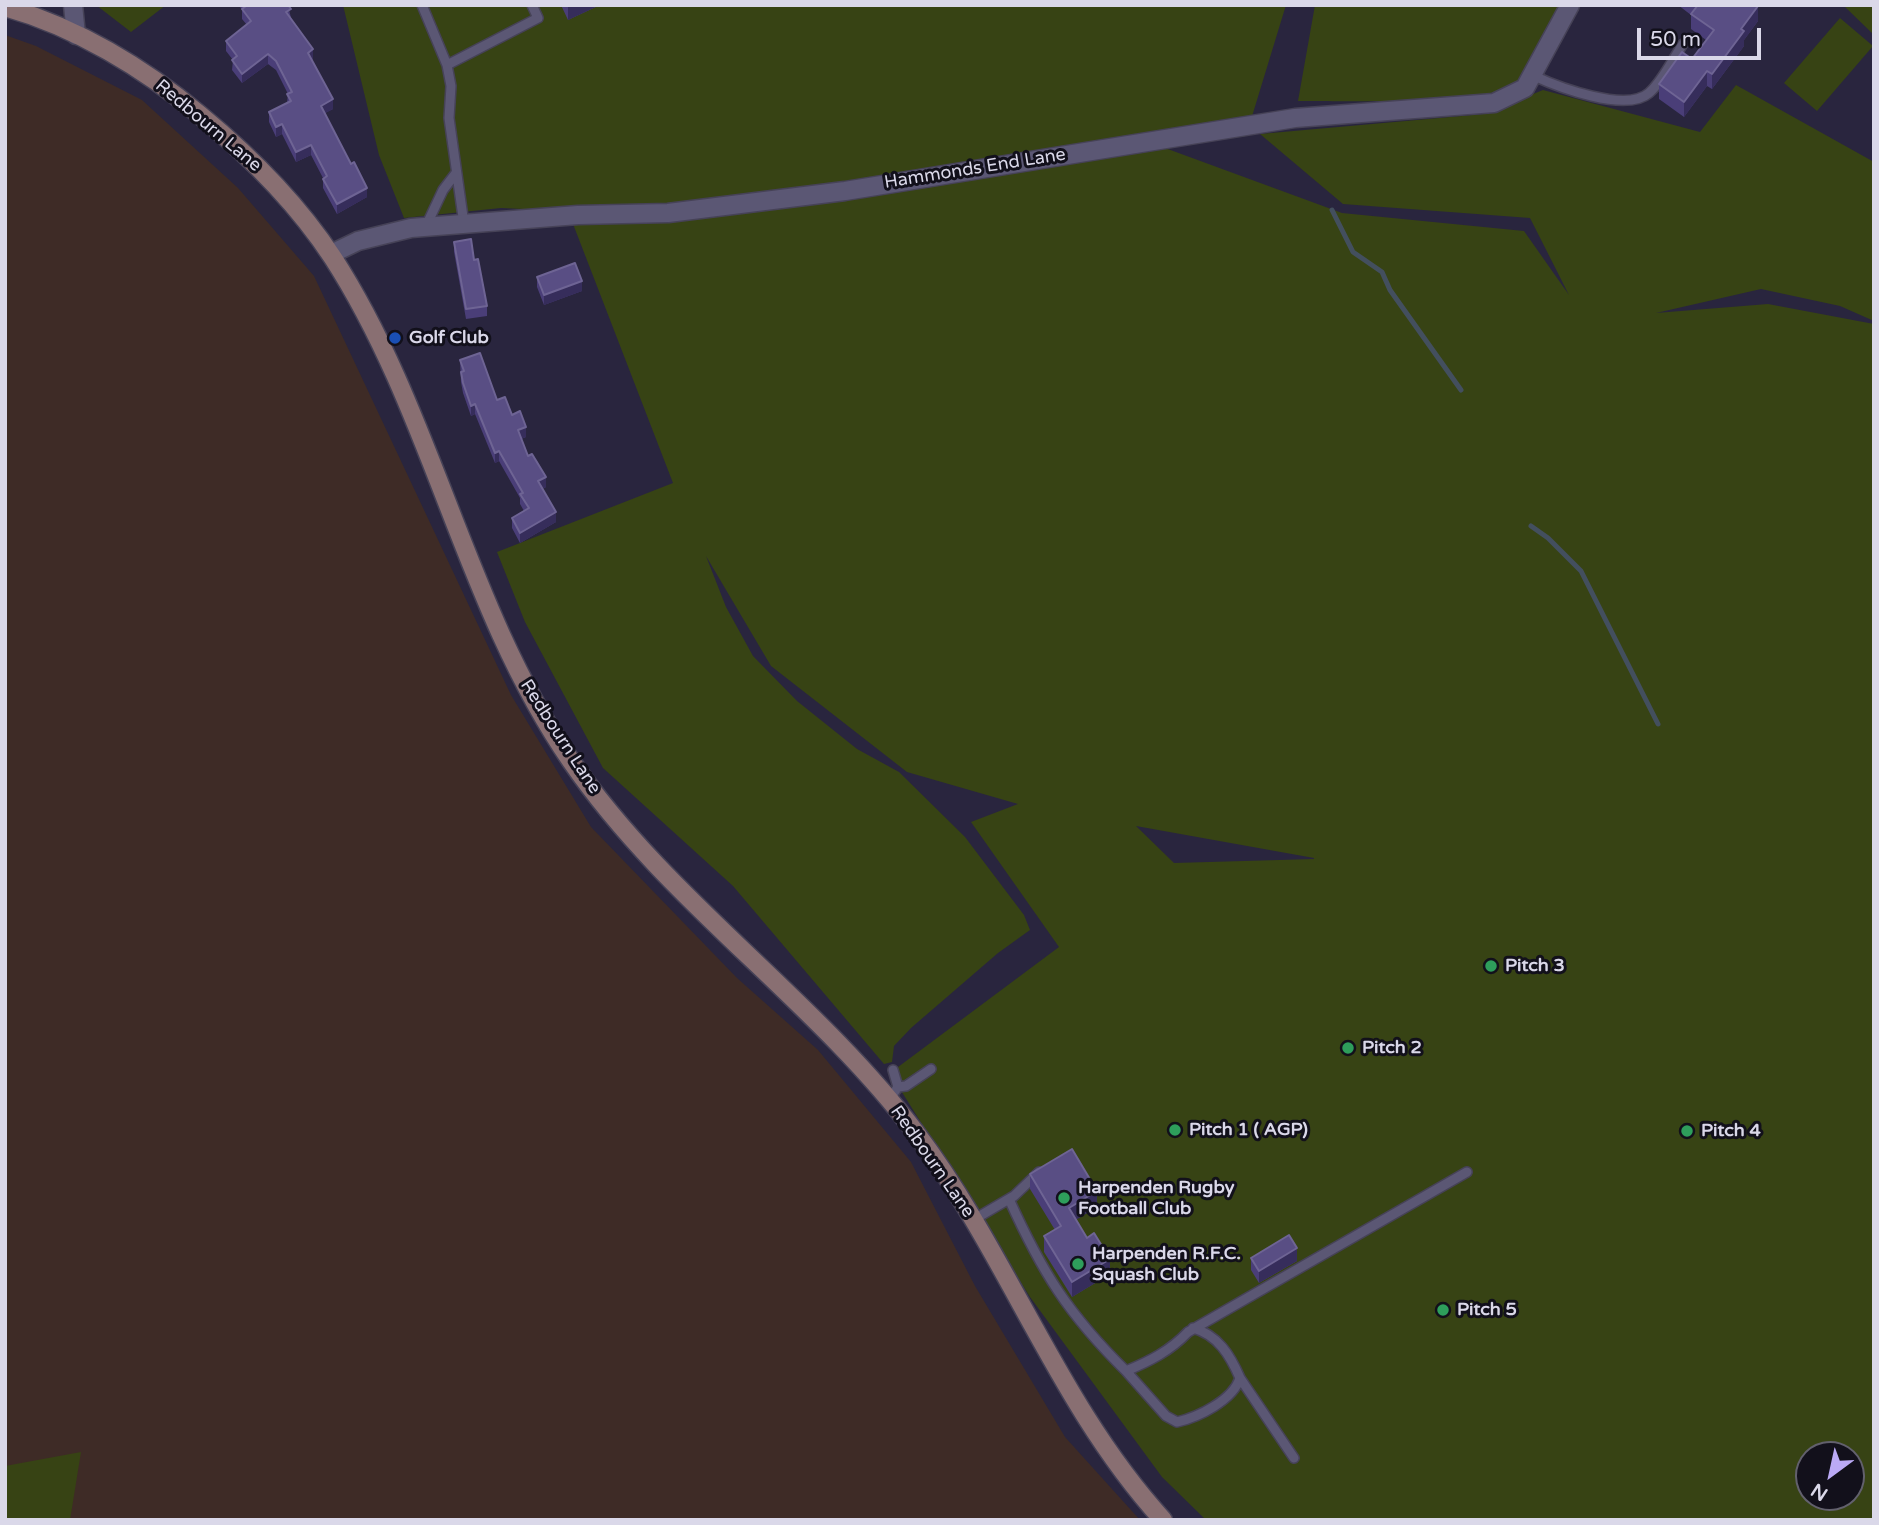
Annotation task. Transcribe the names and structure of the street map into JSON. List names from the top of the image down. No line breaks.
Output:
{"streets":{"main road":["Redbourn Lane"],"street":["Hammonds End Lane"]},"crossings":[["Redbourn Lane","Hammonds End Lane"]],"places":["Golf Club","Pitch 3","Pitch 2","Pitch 1 ( AGP)","Pitch 4","Harpenden Rugby Football Club","Harpenden R.F.C. Squash Club","Pitch 5"],"scale_bar":"50 m","north":"bottom left"}
